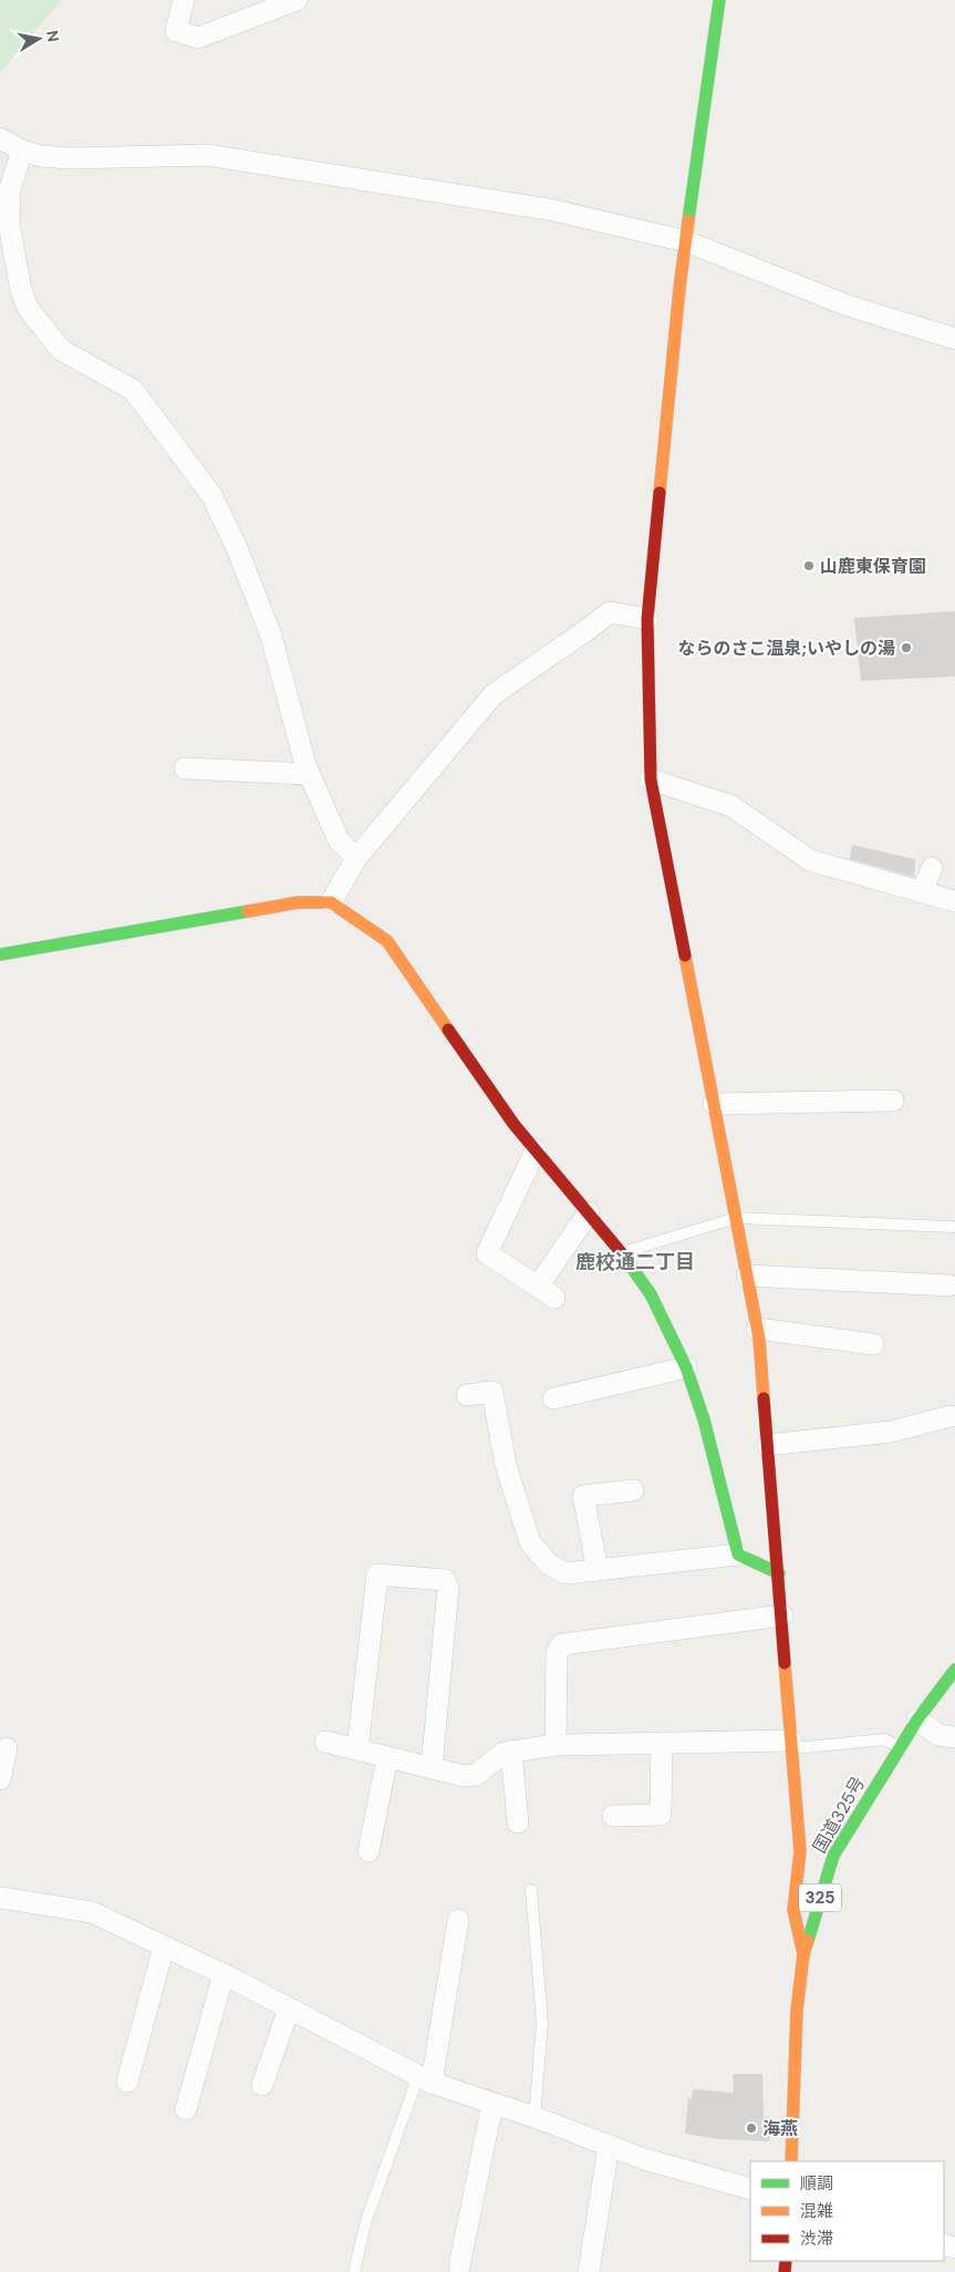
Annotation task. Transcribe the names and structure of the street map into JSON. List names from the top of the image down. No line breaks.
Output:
{"streets":{"main road":["国道325号","325"]},"districts":["鹿校通二丁目"],"places":["山鹿東保育園","ならのさこ温泉;いやしの湯","海燕"],"legend":["順調","混雑","渋滞"],"north":"right"}
